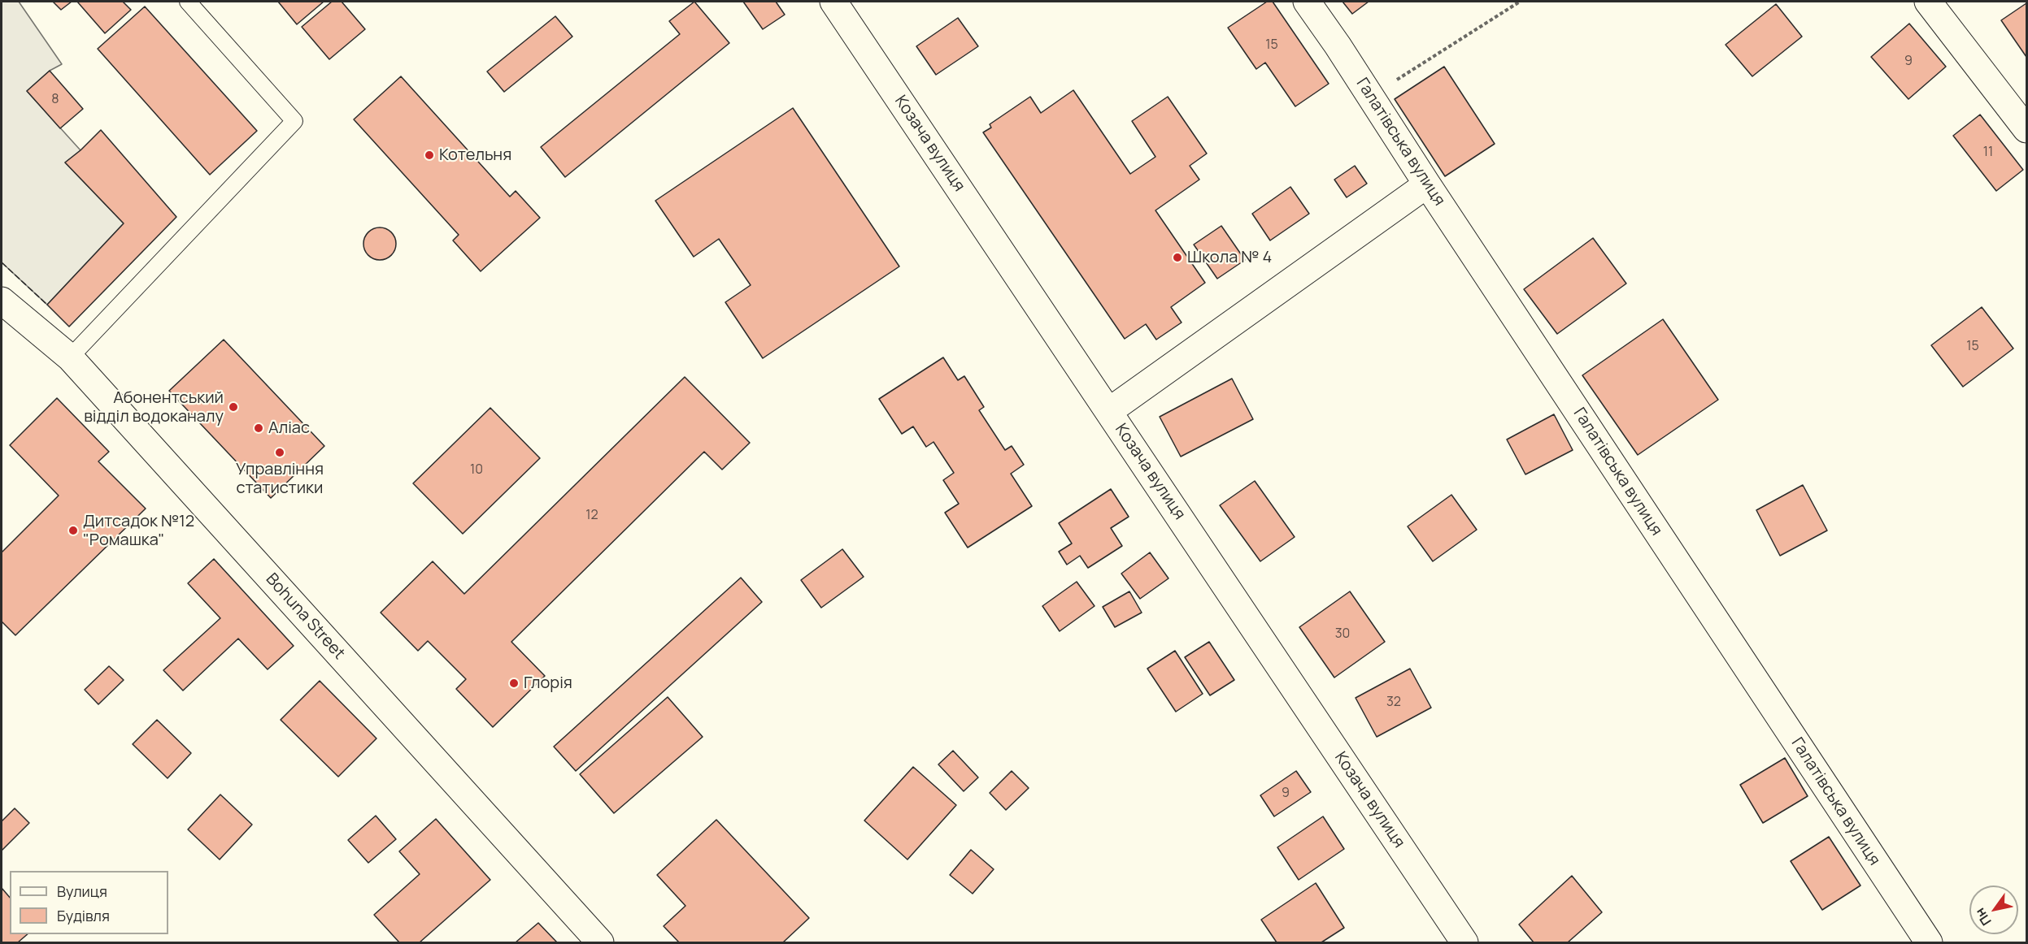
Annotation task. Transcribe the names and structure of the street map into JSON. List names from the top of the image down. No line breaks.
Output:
{"streets":{"street":["Галатівська вулиця","Козача вулиця","Bohuna Street"]},"places":["Котельня","Школа № 4","Абонентський відділ водоканалу","Аліас","Управління статистики","Дитсадок №12 \"Ромашка\"","Глорія"],"house_numbers":["15","9","8","11","15","10","12","30","32","9"],"legend":["Вулиця","Будівля"],"north":"bottom left"}
